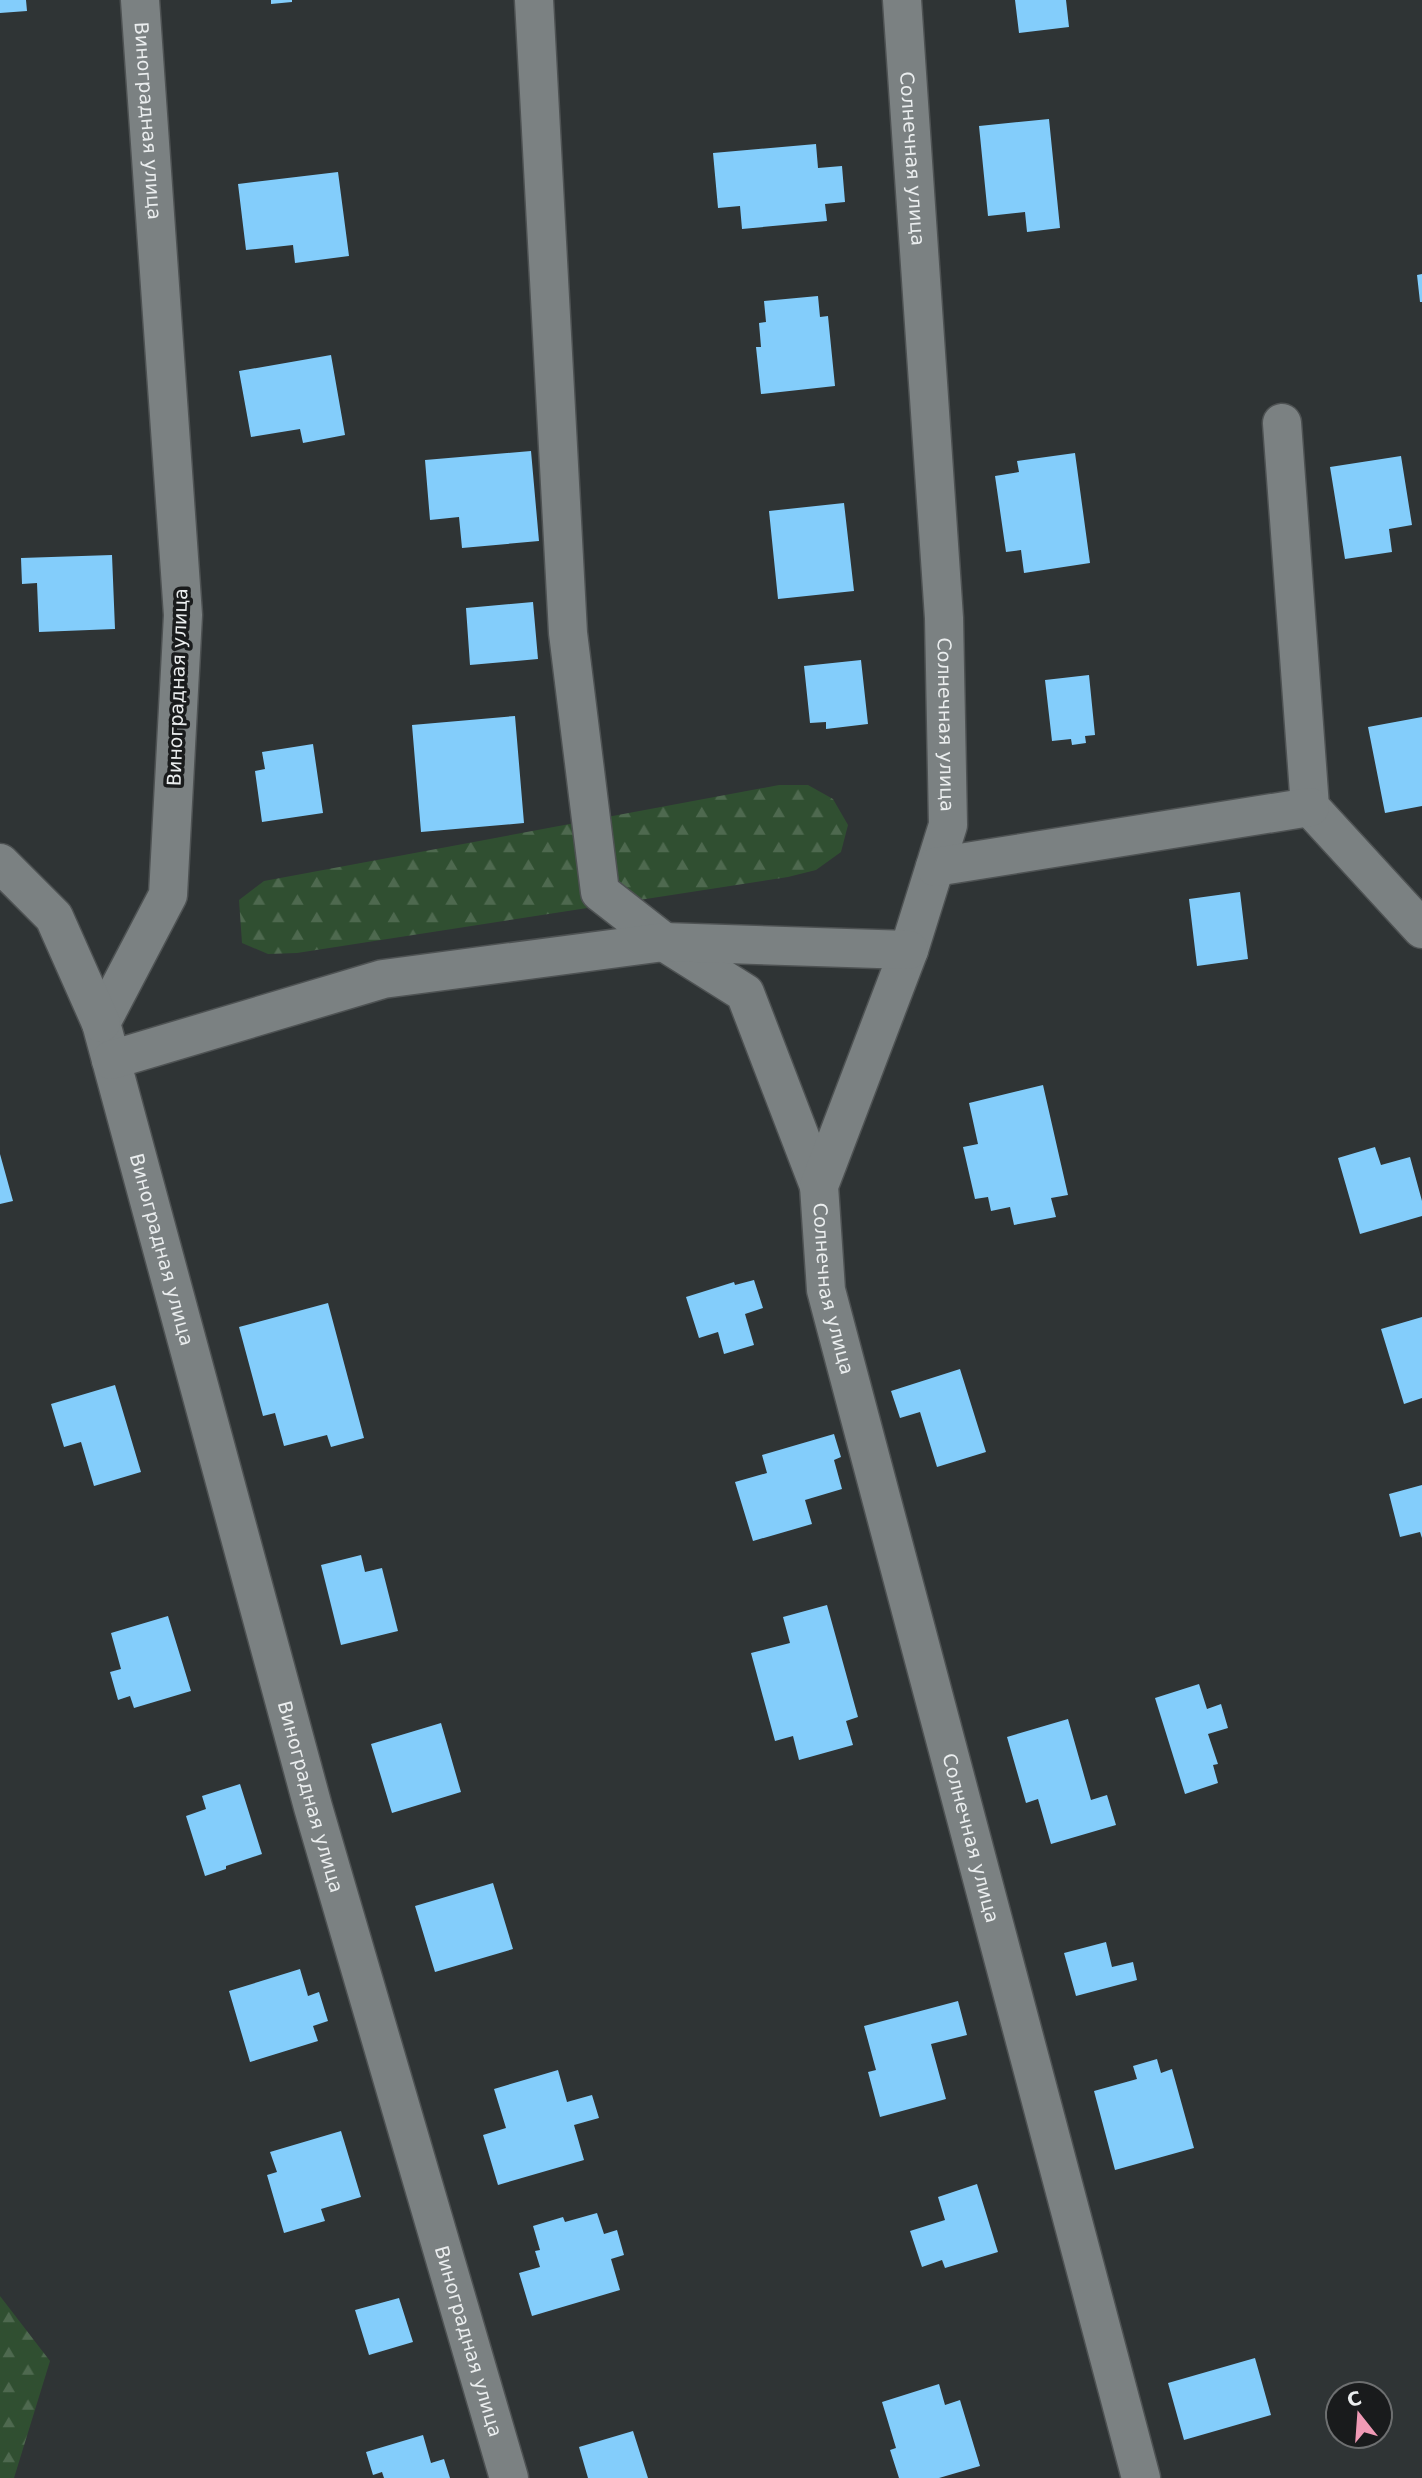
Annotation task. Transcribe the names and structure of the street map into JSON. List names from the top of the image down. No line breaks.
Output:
{"streets":{"street":["Виноградная улица","Солнечная улица"]},"north":"top"}
